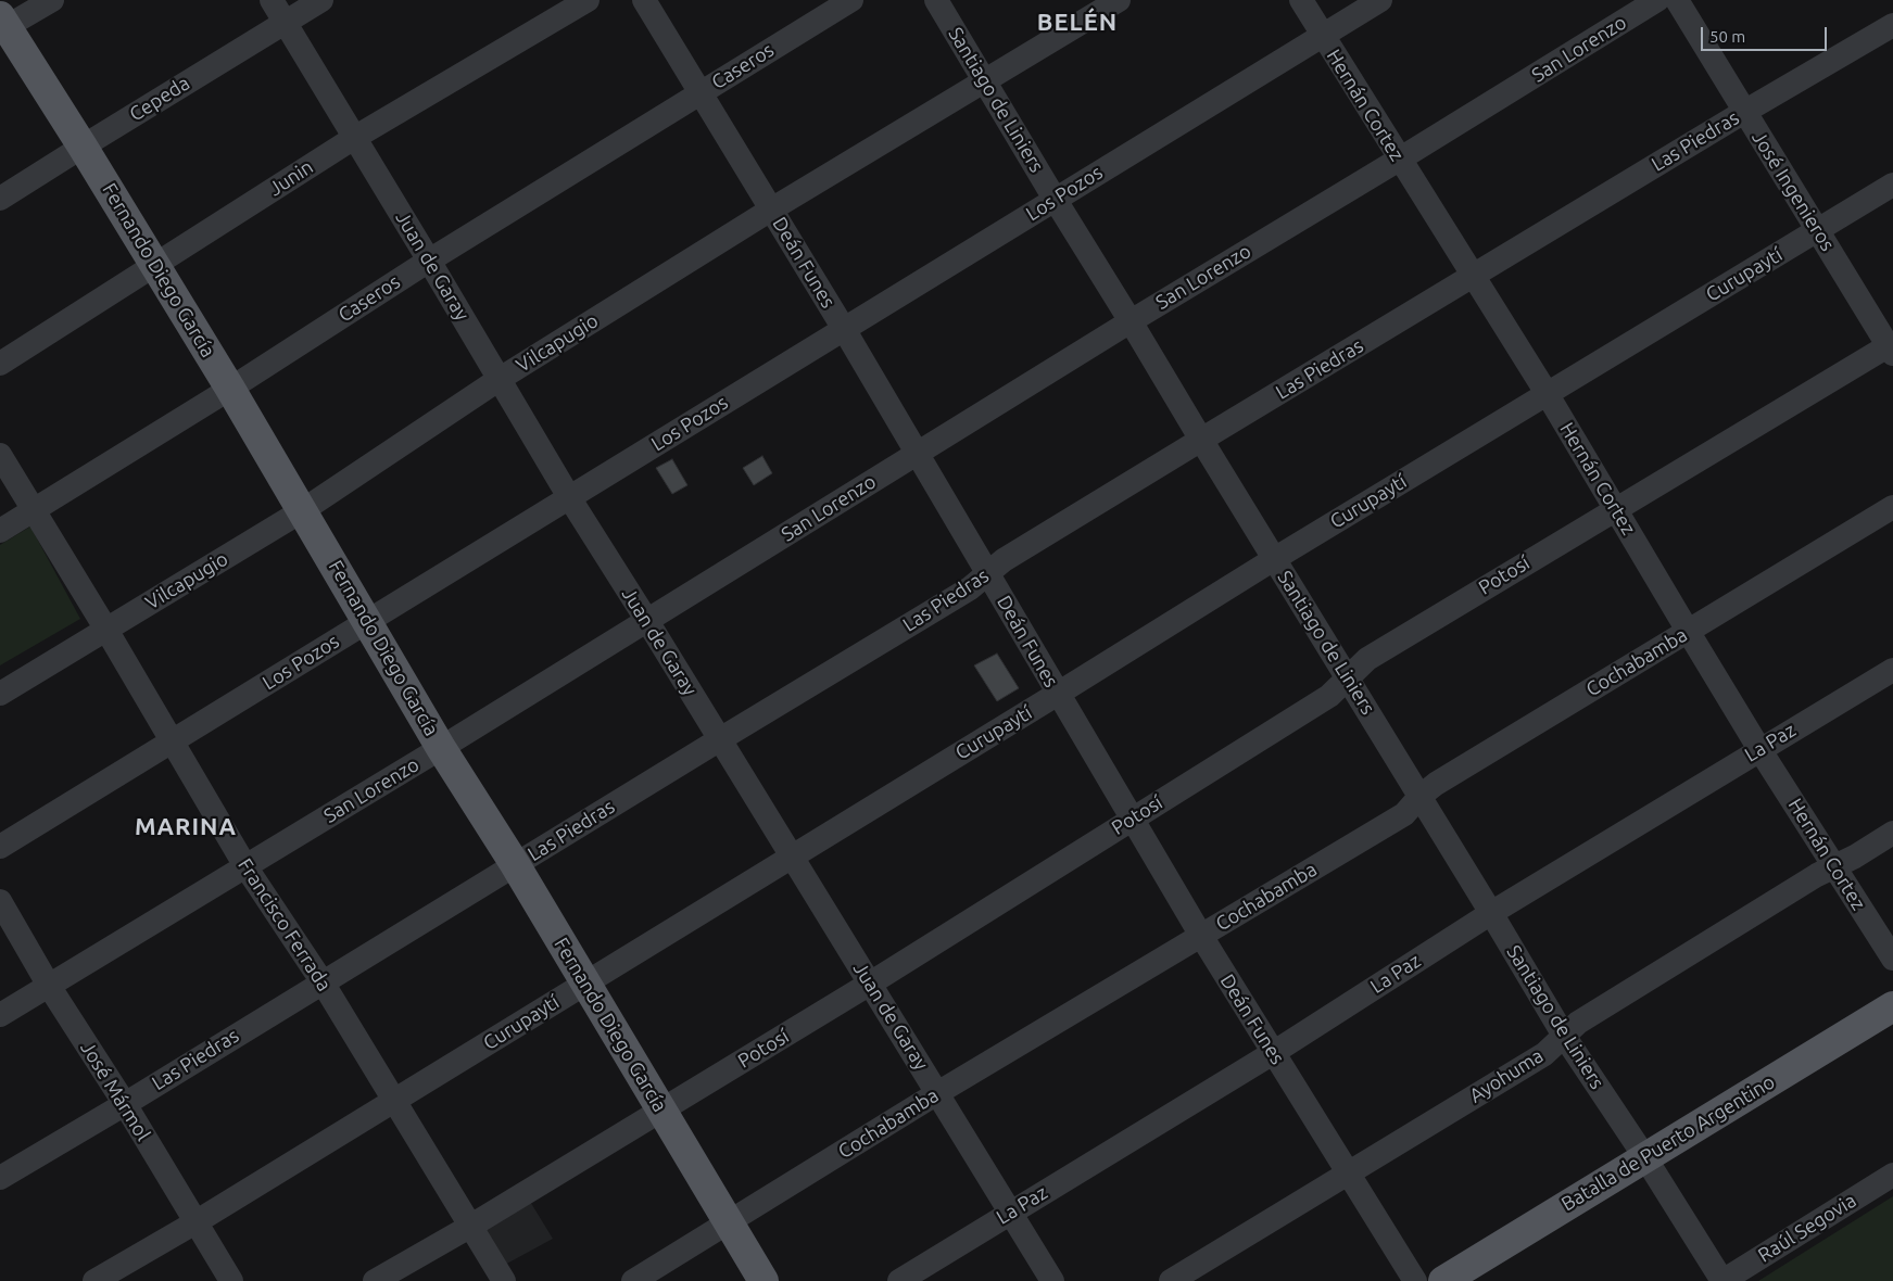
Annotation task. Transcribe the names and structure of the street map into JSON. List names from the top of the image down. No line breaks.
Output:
{"streets":{"main road":["Fernando Diego García","Batalla de Puerto Argentino"],"street":["San Lorenzo","Caseros","Cepeda","Santiago de Liniers","Hernán Cortez","Las Piedras","Junin","José Ingenieros","Los Pozos","Deán Funes","Juan de Garay","Curupaytí","Vilcapugio","Potosí","Cochabamba","La Paz","Francisco Ferrada","Ayohuma","José Mármol","Raúl Segovia"]},"crossings":[["San Lorenzo","Santiago de Liniers"],["San Lorenzo","Hernán Cortez"],["San Lorenzo","Deán Funes"],["San Lorenzo","Juan de Garay"],["San Lorenzo","Fernando Diego García"],["San Lorenzo","Francisco Ferrada"],["San Lorenzo","José Mármol"],["Caseros","Deán Funes"],["Caseros","Juan de Garay"],["Caseros","Fernando Diego García"],["Caseros","Francisco Ferrada"],["Cepeda","Juan de Garay"],["Cepeda","Fernando Diego García"],["Santiago de Liniers","Las Piedras"],["Santiago de Liniers","Los Pozos"],["Santiago de Liniers","Curupaytí"],["Santiago de Liniers","Vilcapugio"],["Santiago de Liniers","Potosí"],["Santiago de Liniers","Cochabamba"],["Santiago de Liniers","La Paz"],["Santiago de Liniers","Ayohuma"],["Santiago de Liniers","Batalla de Puerto Argentino"],["Santiago de Liniers","Raúl Segovia"],["Hernán Cortez","Las Piedras"],["Hernán Cortez","Los Pozos"],["Hernán Cortez","Curupaytí"],["Hernán Cortez","Potosí"],["Hernán Cortez","Cochabamba"],["Hernán Cortez","La Paz"],["Hernán Cortez","Ayohuma"],["Las Piedras","José Ingenieros"],["Las Piedras","Deán Funes"],["Las Piedras","Juan de Garay"],["Las Piedras","Fernando Diego García"],["Las Piedras","Francisco Ferrada"],["Las Piedras","José Mármol"],["Junin","Juan de Garay"],["Junin","Fernando Diego García"],["José Ingenieros","Curupaytí"],["José Ingenieros","Potosí"],["Los Pozos","Deán Funes"],["Los Pozos","Juan de Garay"],["Los Pozos","Fernando Diego García"],["Los Pozos","Francisco Ferrada"],["Deán Funes","Curupaytí"],["Deán Funes","Vilcapugio"],["Deán Funes","Potosí"],["Deán Funes","Cochabamba"],["Deán Funes","La Paz"],["Deán Funes","Ayohuma"],["Juan de Garay","Curupaytí"],["Juan de Garay","Vilcapugio"],["Juan de Garay","Potosí"],["Juan de Garay","Cochabamba"],["Juan de Garay","La Paz"],["Fernando Diego García","Curupaytí"],["Fernando Diego García","Vilcapugio"],["Fernando Diego García","Potosí"],["Fernando Diego García","Cochabamba"],["Curupaytí","Francisco Ferrada"],["Curupaytí","José Mármol"],["Vilcapugio","Francisco Ferrada"],["Potosí","Francisco Ferrada"]],"districts":["BELÉN","MARINA"],"scale_bar":"50 m"}
